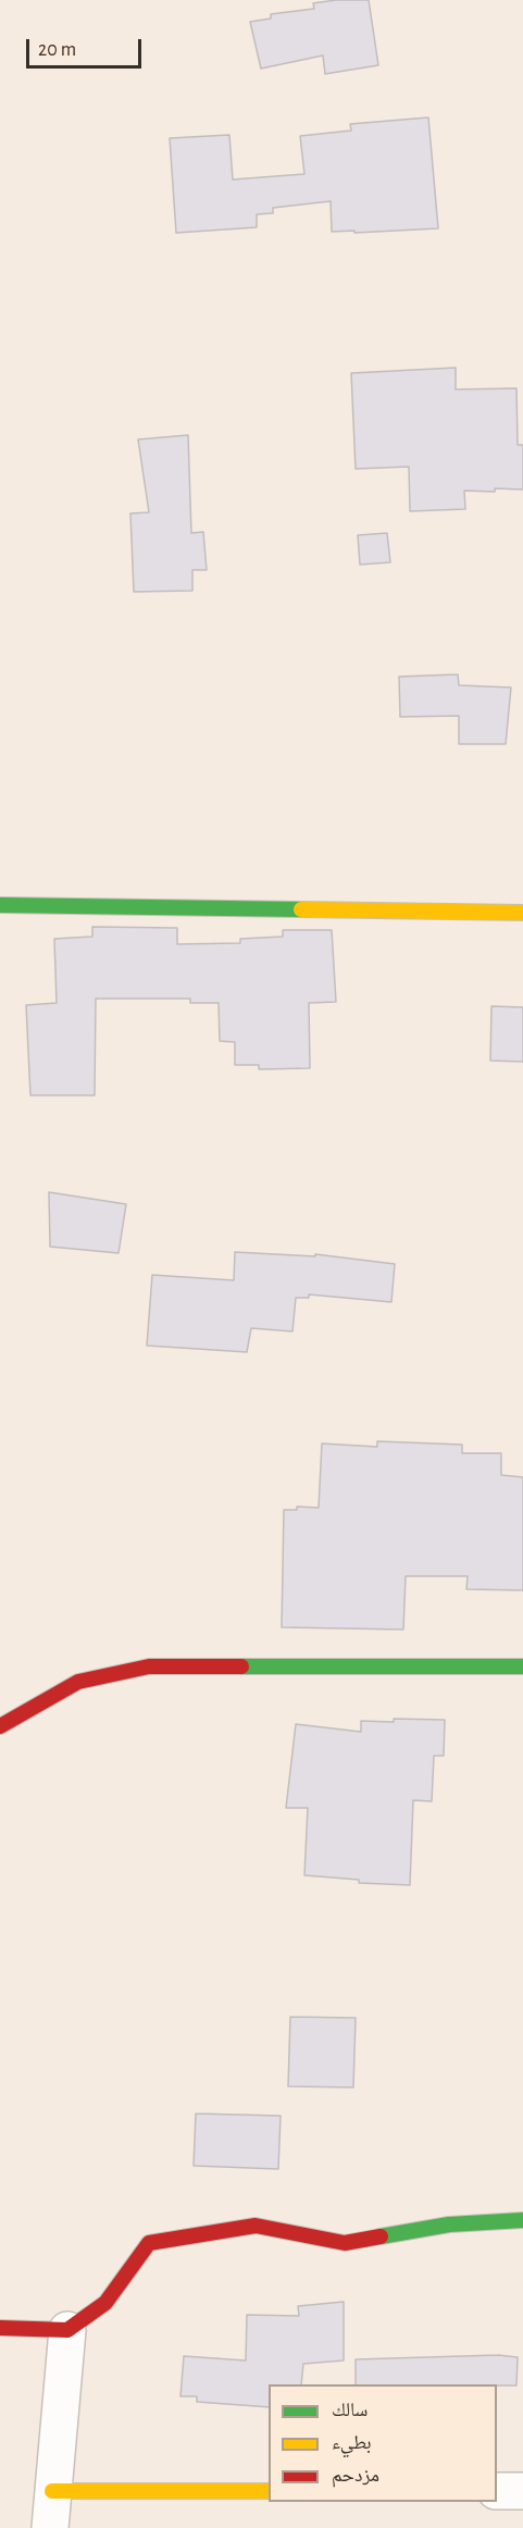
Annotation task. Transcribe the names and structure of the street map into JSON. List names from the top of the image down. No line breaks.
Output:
{"legend":["سالك","بطيء","مزدحم"],"scale_bar":"20 m"}
